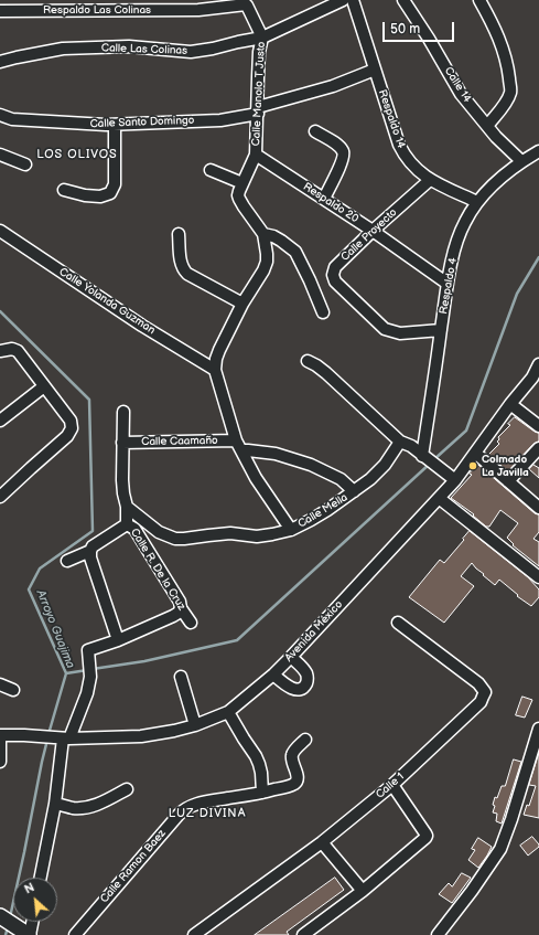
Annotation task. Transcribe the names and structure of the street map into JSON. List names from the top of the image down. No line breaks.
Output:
{"streets":{"street":["Respaldo Las Colinas","Calle Las Colinas","Calle 14","Calle Manolo T Justo","Respaldo 14","Calle Santo Domingo","Respaldo 20","Calle Proyecto","Respaldo 4","Calle Yolanda Guzman","Calle Caamaño","Calle Mella","Calle R. De la Cruz","Avenida México","Calle 1","Calle Ramon Baez"]},"crossings":[["Respaldo Las Colinas","Calle Manolo T Justo"],["Calle Las Colinas","Calle Manolo T Justo"],["Calle 14","Respaldo 4"],["Calle Manolo T Justo","Calle Santo Domingo"],["Calle Manolo T Justo","Respaldo 20"],["Calle Manolo T Justo","Calle Yolanda Guzman"],["Calle Manolo T Justo","Calle Caamaño"],["Calle Manolo T Justo","Calle Mella"],["Respaldo 14","Calle Santo Domingo"],["Respaldo 14","Calle Proyecto"],["Respaldo 14","Respaldo 4"],["Respaldo 20","Calle Proyecto"],["Respaldo 20","Respaldo 4"],["Calle Proyecto","Respaldo 4"],["Calle Caamaño","Calle Mella"],["Calle Caamaño","Calle R. De la Cruz"],["Calle Mella","Calle R. De la Cruz"]],"districts":["LOS OLIVOS","LUZ DIVINA"],"water":["Arroyo Guajima"],"places":["Colmado La Javilla"],"scale_bar":"50 m","north":"top left"}
